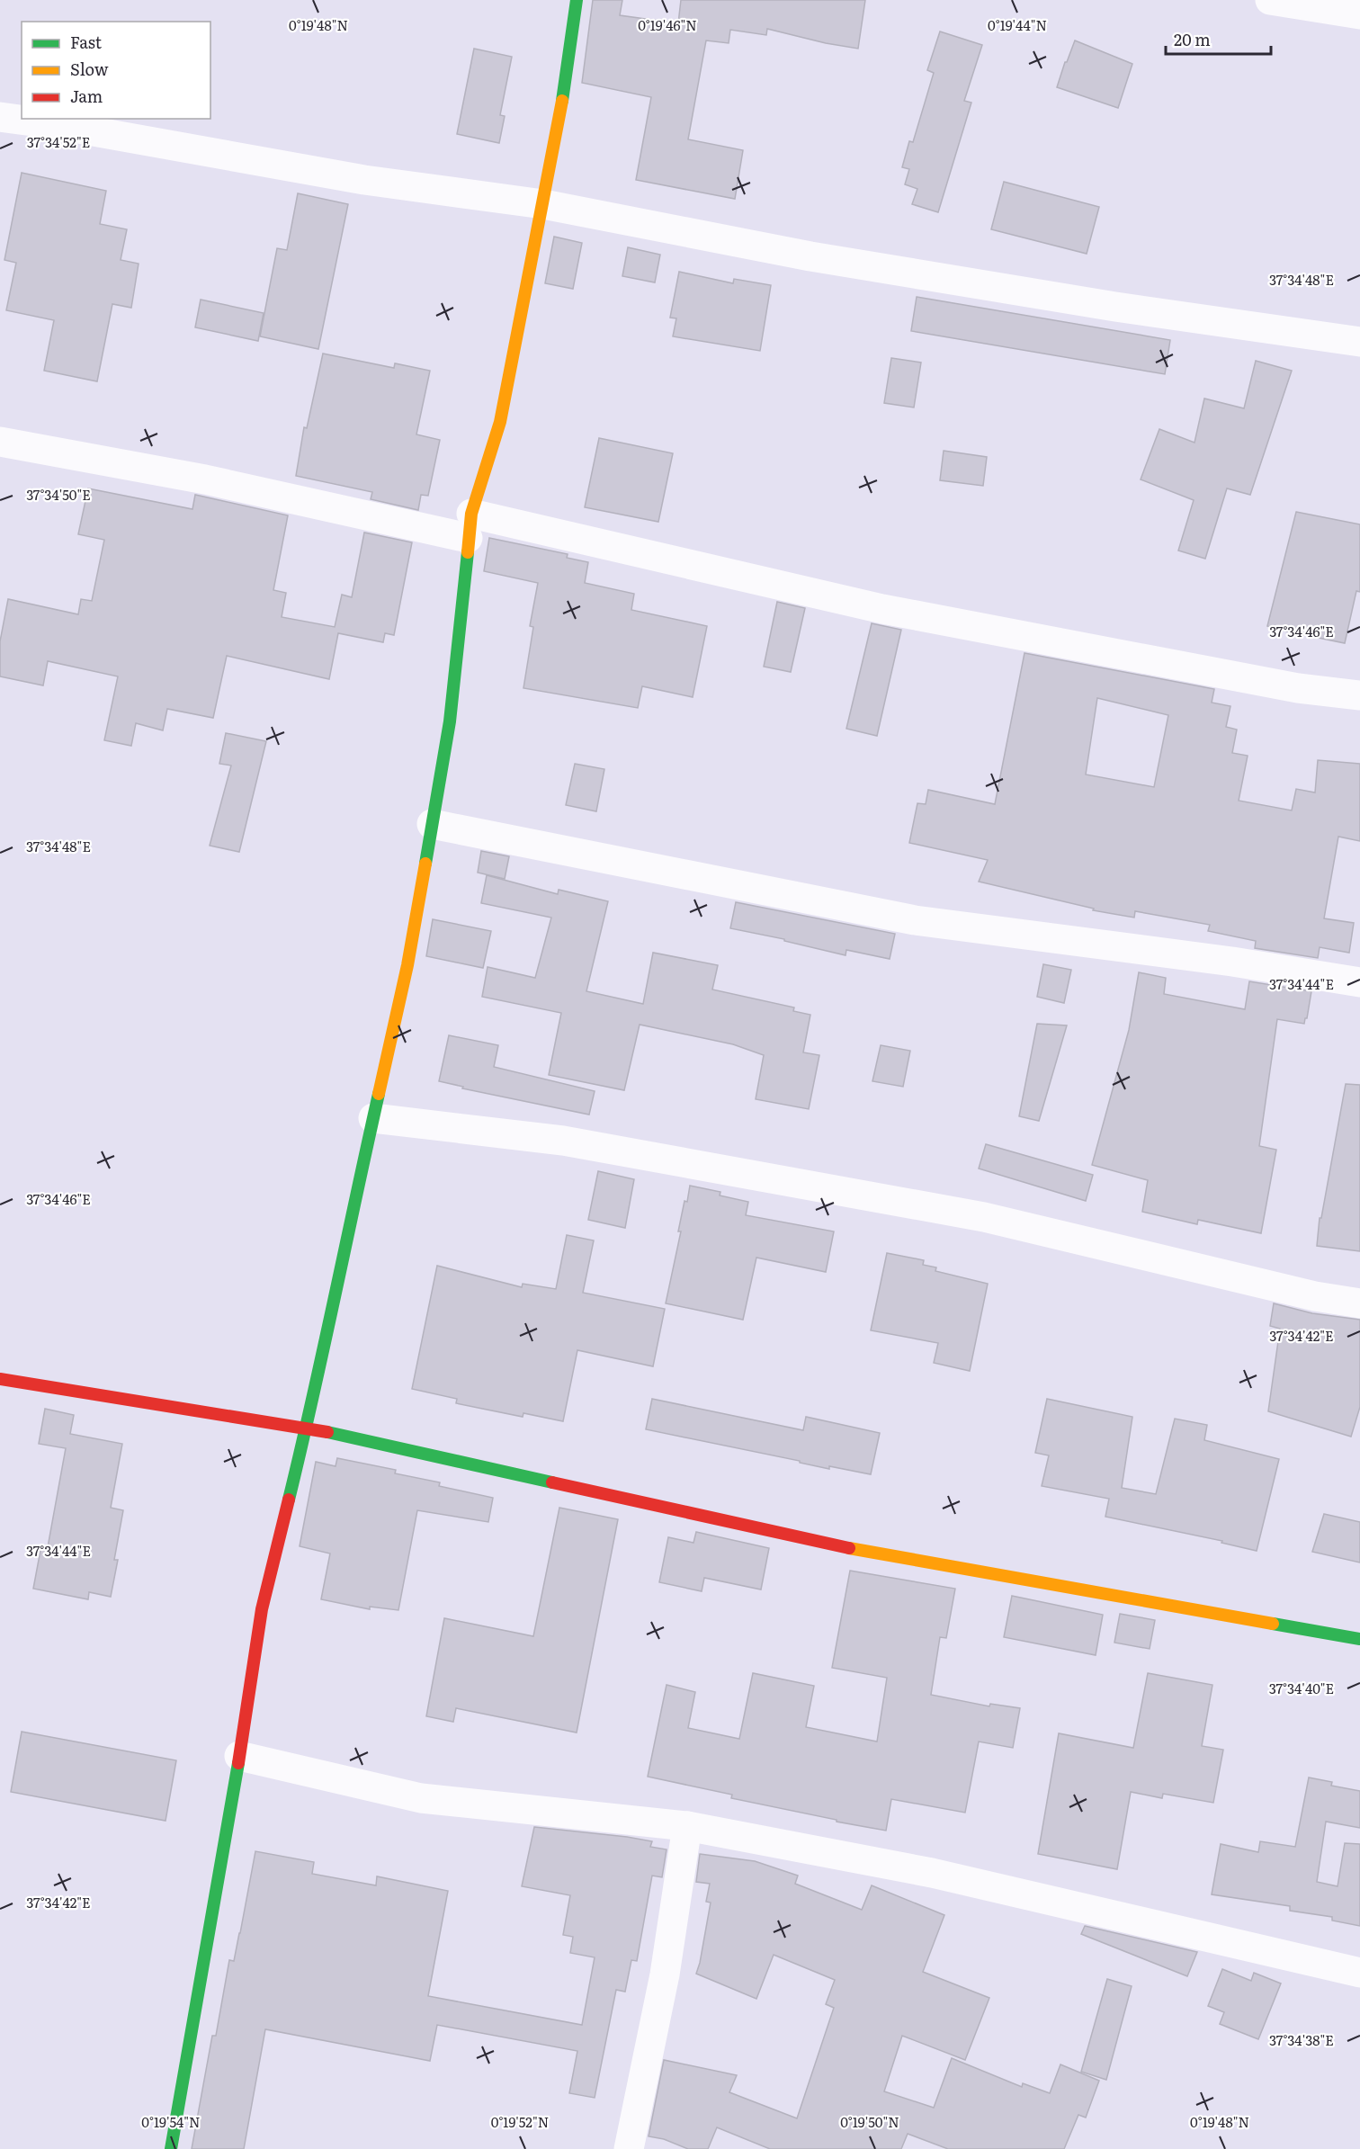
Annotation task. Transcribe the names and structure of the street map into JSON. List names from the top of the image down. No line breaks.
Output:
{"legend":["Fast","Slow","Jam"],"scale_bar":"20 m","coordinates":["0°19'48\"N","0°19'46\"N","0°19'44\"N","37°34'52\"E","37°34'48\"E","37°34'50\"E","37°34'46\"E","37°34'44\"E","37°34'42\"E","37°34'40\"E","37°34'38\"E","0°19'54\"N","0°19'52\"N","0°19'50\"N"]}
